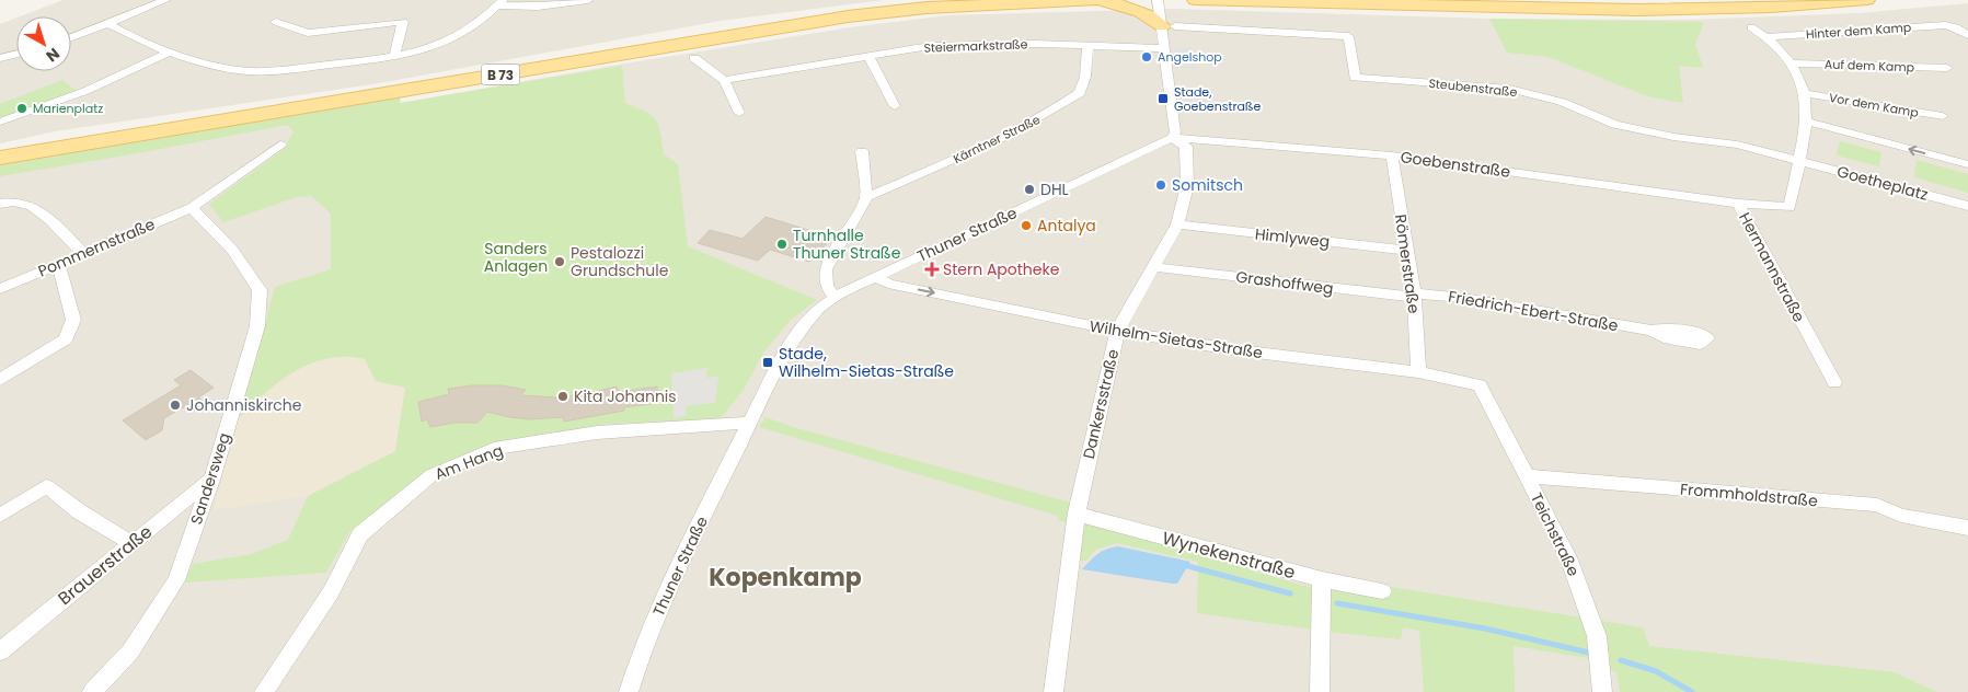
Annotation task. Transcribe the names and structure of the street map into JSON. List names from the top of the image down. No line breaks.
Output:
{"streets":{"main road":["B 73"],"street":["Hinter dem Kamp","Steiermarkstraße","Auf dem Kamp","Steubenstraße","Vor dem Kamp","Kärntner Straße","Goebenstraße","Goetheplatz","Thuner Straße","Himlyweg","Pommernstraße","Römerstraße","Hermannstraße","Grashoffweg","Friedrich-Ebert-Straße","Wilhelm-Sietas-Straße","Dankersstraße","Am Hang","Sandersweg","Frommholdstraße","Teichstraße","Wynekenstraße","Brauerstraße"]},"crossings":[["Hinter dem Kamp","Hermannstraße"],["Steiermarkstraße","Kärntner Straße"],["Auf dem Kamp","Hermannstraße"],["Steubenstraße","Goetheplatz"],["Steubenstraße","Hermannstraße"],["Vor dem Kamp","Hermannstraße"],["Goebenstraße","Thuner Straße"],["Goebenstraße","Römerstraße"],["Goebenstraße","Hermannstraße"],["Goebenstraße","Dankersstraße"],["Goetheplatz","Hermannstraße"],["Thuner Straße","Wilhelm-Sietas-Straße"],["Thuner Straße","Dankersstraße"],["Thuner Straße","Am Hang"],["Himlyweg","Römerstraße"],["Himlyweg","Dankersstraße"],["Pommernstraße","Sandersweg"],["Römerstraße","Grashoffweg"],["Römerstraße","Friedrich-Ebert-Straße"],["Römerstraße","Wilhelm-Sietas-Straße"],["Grashoffweg","Friedrich-Ebert-Straße"],["Grashoffweg","Dankersstraße"],["Wilhelm-Sietas-Straße","Dankersstraße"],["Wilhelm-Sietas-Straße","Teichstraße"],["Dankersstraße","Wynekenstraße"],["Sandersweg","Brauerstraße"],["Frommholdstraße","Teichstraße"]],"one_way":["Wilhelm-Sietas-Straße"],"districts":["Kopenkamp"],"parks":["Sanders Anlagen"],"places":{"other":["Angelshop","Marienplatz","Somitsch","DHL","Antalya","Turnhalle Thuner Straße","Pestalozzi Grundschule","Kita Johannis","Johanniskirche"],"transit":["Stade, Goebenstraße","Stade, Wilhelm-Sietas-Straße"],"health":["Stern Apotheke"]},"north":"bottom right"}
